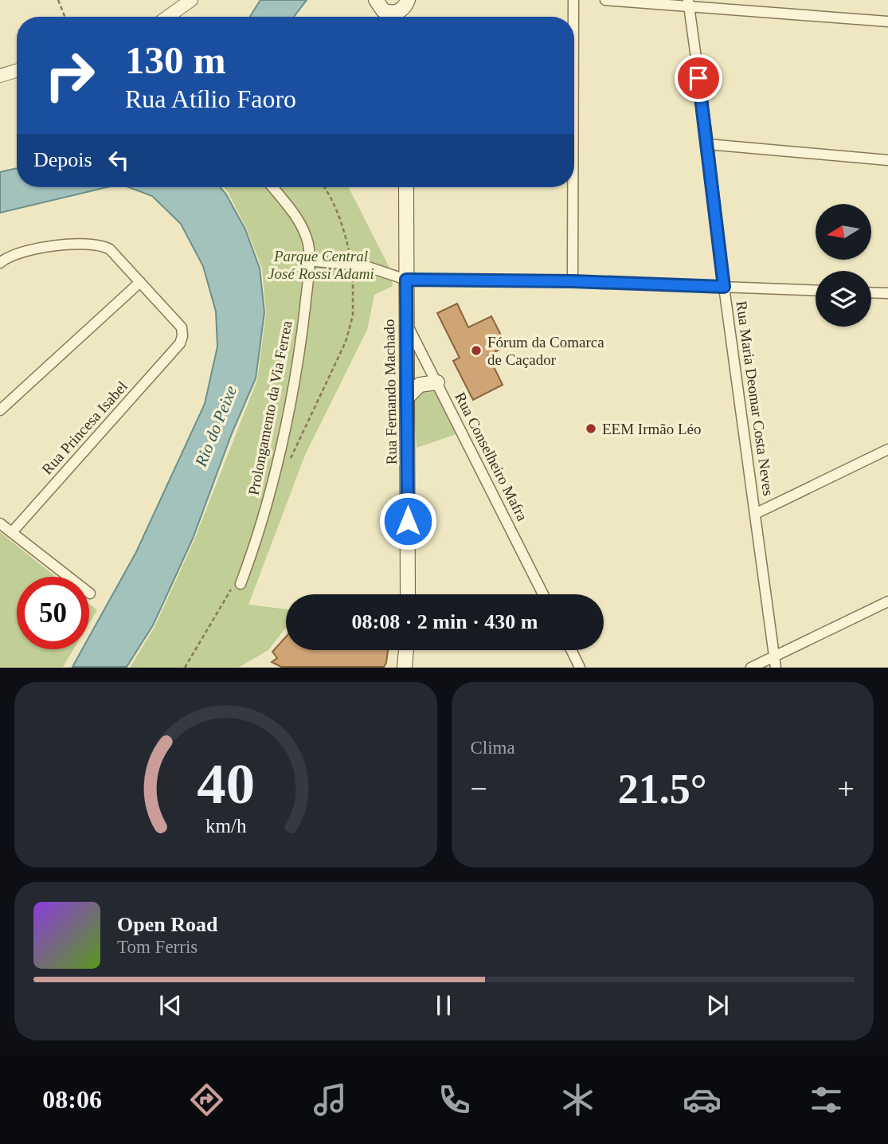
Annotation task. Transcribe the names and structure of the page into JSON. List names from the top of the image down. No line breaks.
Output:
{"streets":{"main road":["Rua Fernando Machado"],"street":["Rua Maria Deomar Costa Neves","Prolongamento da Via Ferrea","Rua Princesa Isabel","Rua Conselheiro Mafra"]},"crossings":[["Rua Fernando Machado","Rua Conselheiro Mafra"]],"water":["Rio do Peixe"],"parks":["Parque Central José Rossi Adami"],"places":["Fórum da Comarca de Caçador","EEM Irmão Léo"],"north":"left","page":{"turn":["130 m","Rua Atílio Faoro"],"then":"Depois","limit":"50","trip":"08:08 · 2 min · 430 m","tile":"Clima","heat":["−","21.5°","+"],"song":["Open Road","Tom Ferris"],"tabs":"08:06","gauge":["40","km/h"]}}
